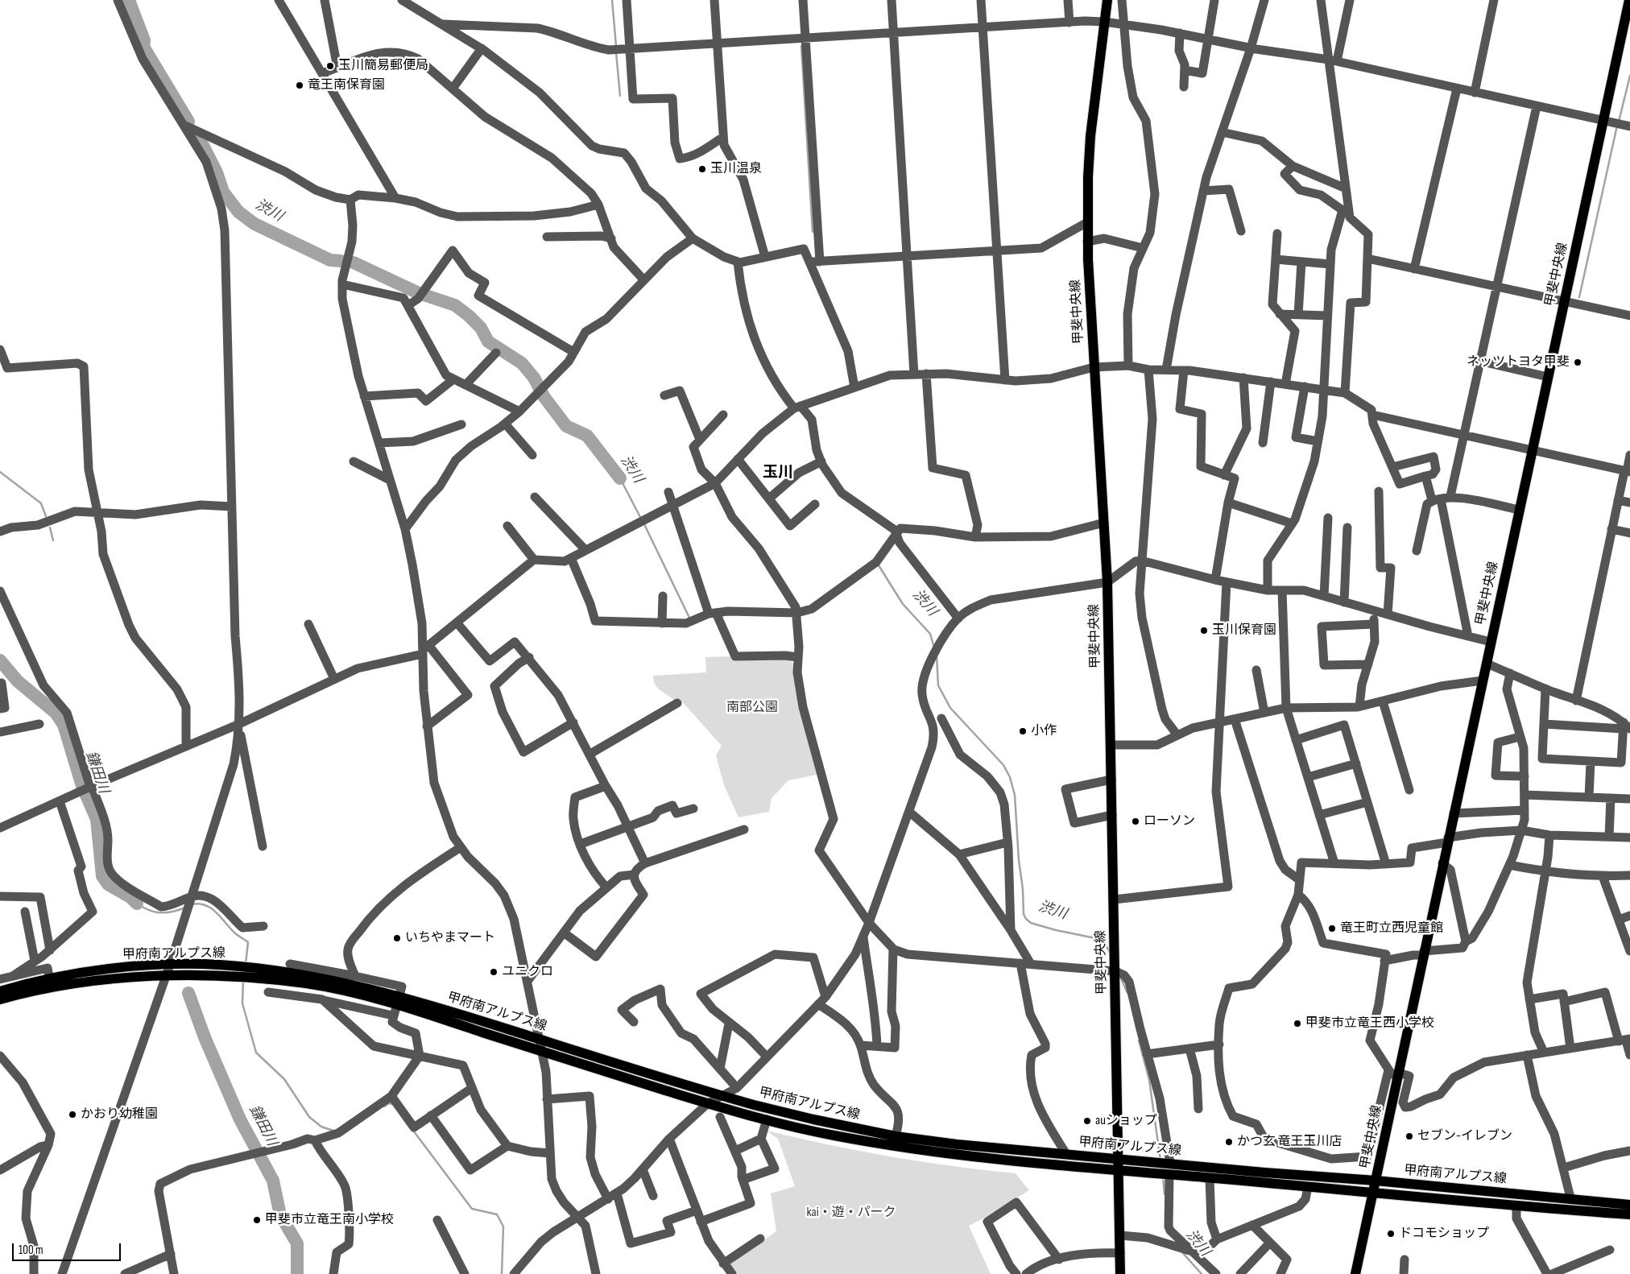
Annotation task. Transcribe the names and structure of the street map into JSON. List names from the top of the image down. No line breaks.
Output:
{"streets":{"main road":["甲斐中央線","甲府南アルプス線"]},"crossings":[["甲斐中央線","甲府南アルプス線"]],"districts":["玉川"],"water":["渋川","鎌田川"],"parks":["南部公園","kai・遊・パーク"],"places":["玉川簡易郵便局","竜王南保育園","玉川温泉","ネッツトヨタ甲斐","玉川保育園","小作","ローソン","竜王町立西児童館","いちやまマート","ユニクロ","甲斐市立竜王西小学校","かおり幼稚園","auショップ","セブン-イレブン","かつ玄 竜王玉川店","甲斐市立竜王南小学校","ドコモショップ"],"scale_bar":"100 m"}
